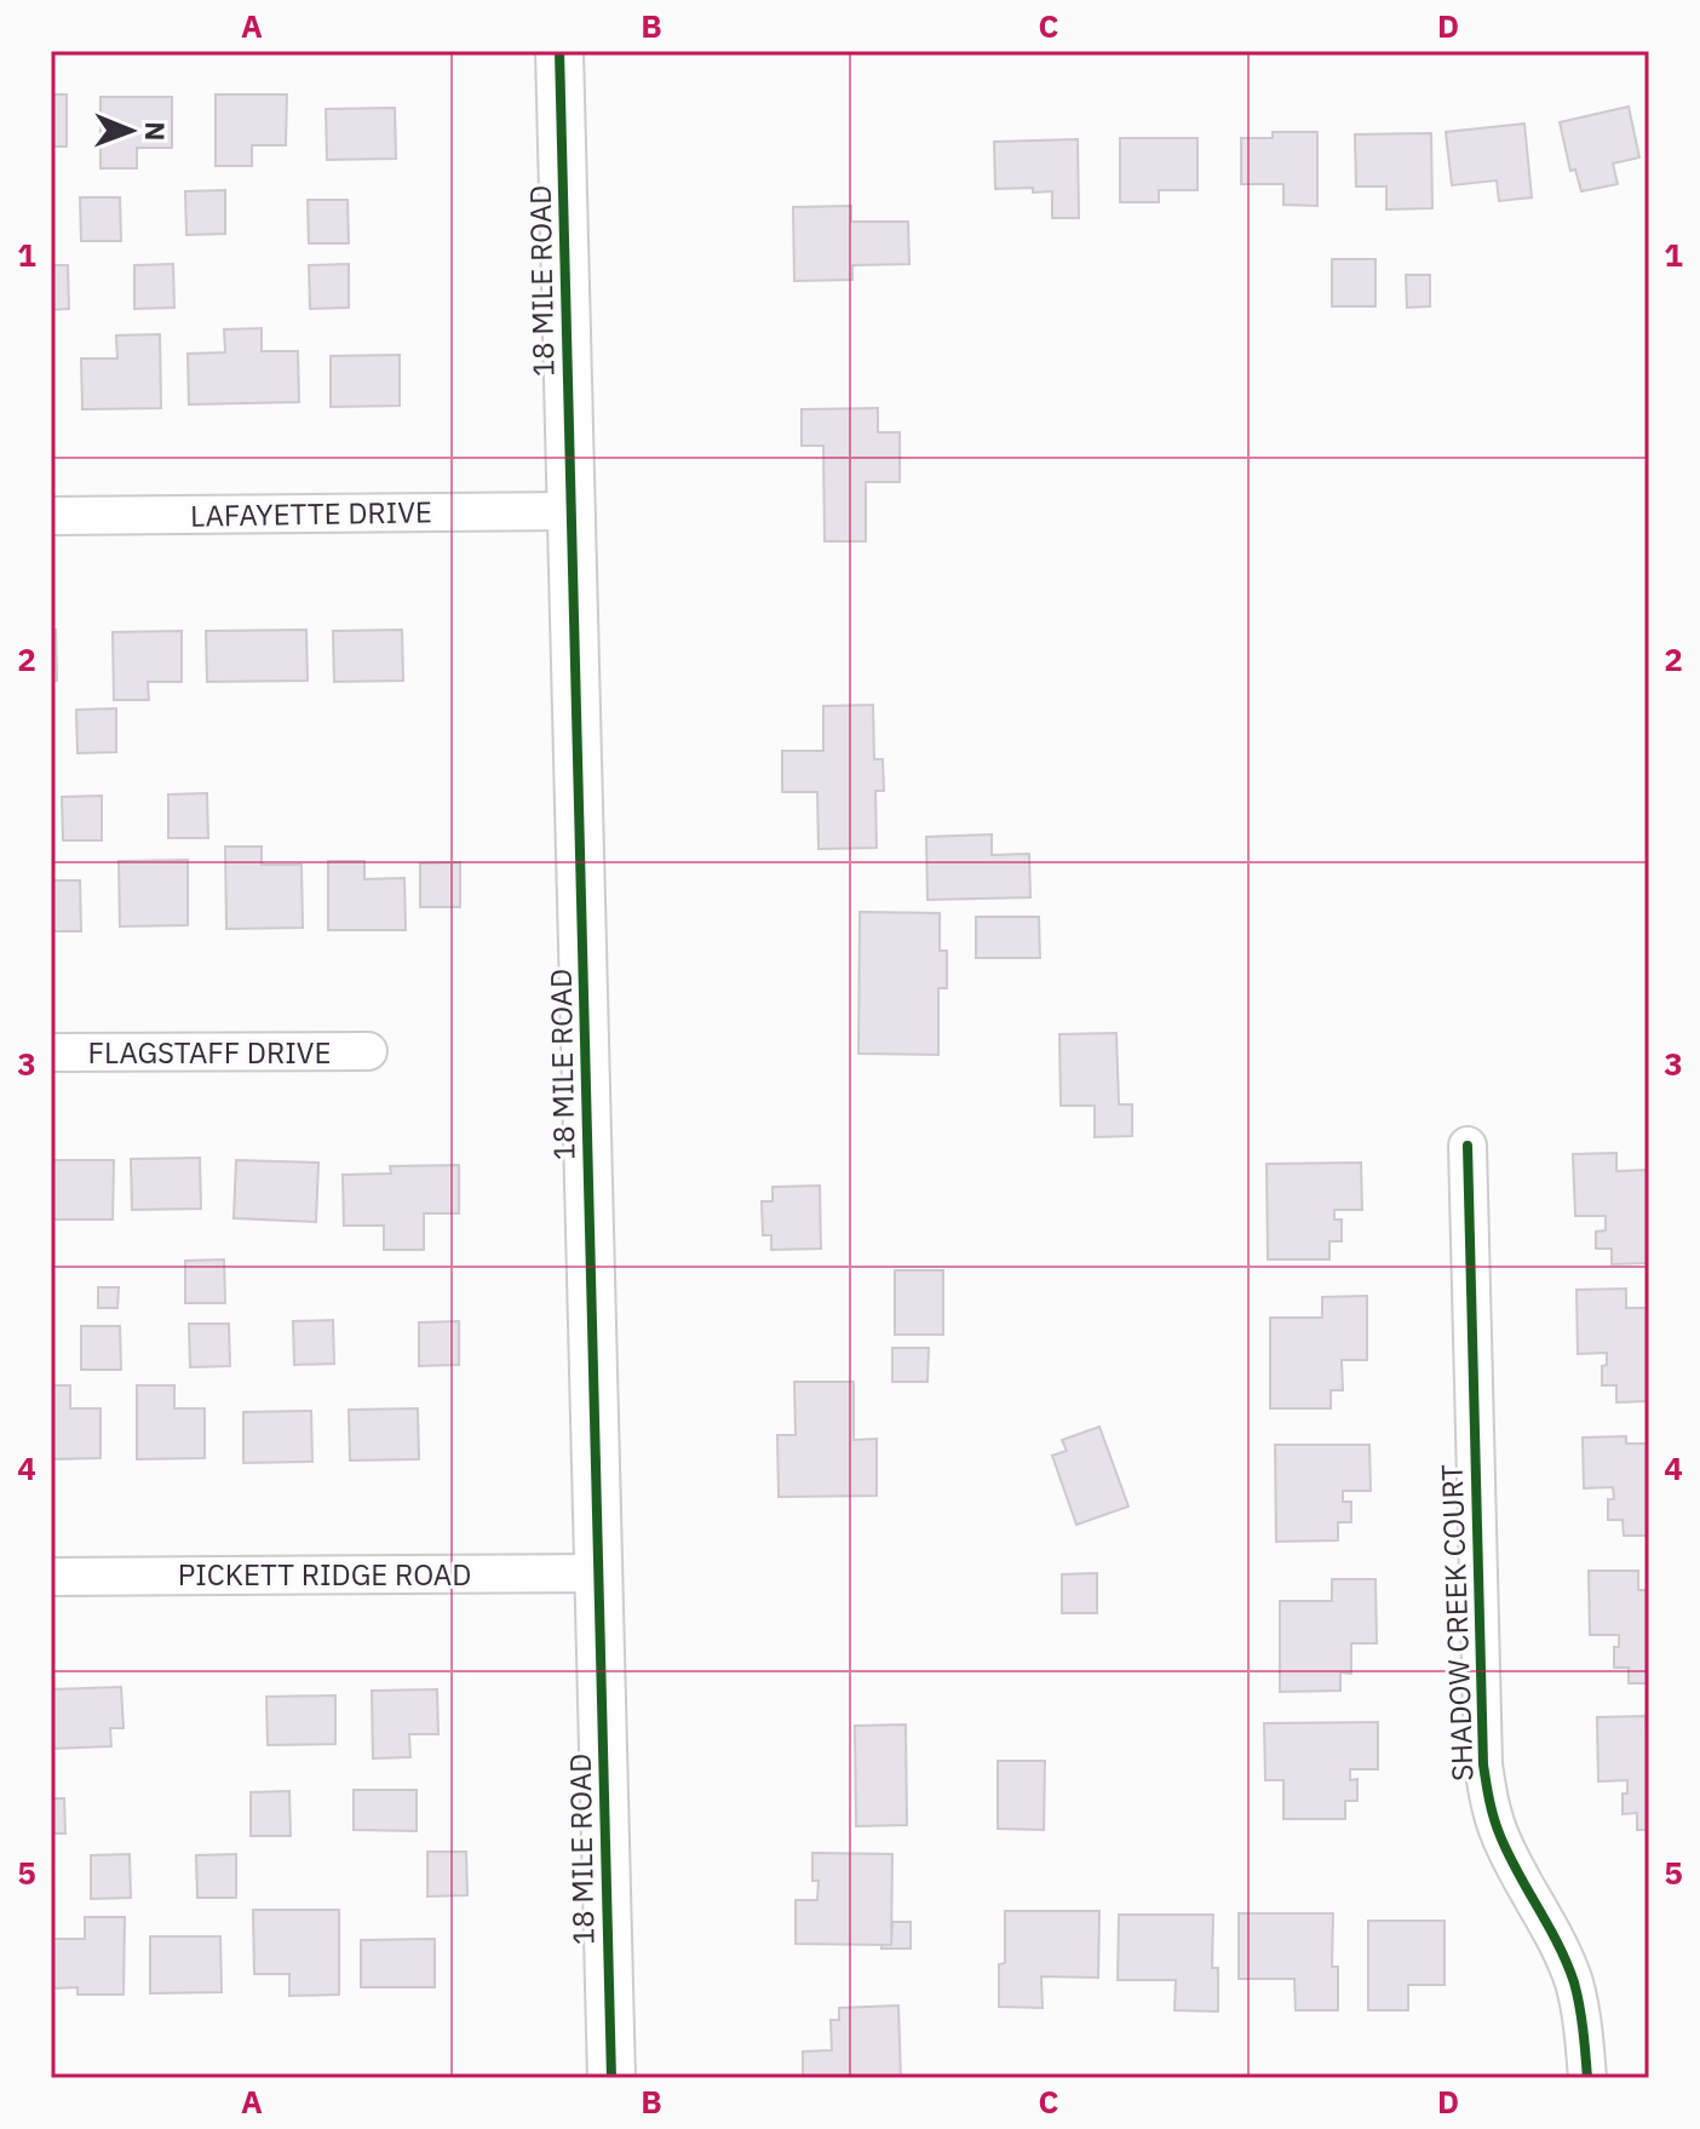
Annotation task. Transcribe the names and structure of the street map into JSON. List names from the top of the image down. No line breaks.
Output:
{"streets":{"street":["18 MILE ROAD","LAFAYETTE DRIVE","FLAGSTAFF DRIVE","PICKETT RIDGE ROAD","SHADOW CREEK COURT"]},"crossings":[["18 MILE ROAD","LAFAYETTE DRIVE"],["18 MILE ROAD","PICKETT RIDGE ROAD"]],"north":"right","grid":{"columns":["A","B","C","D"],"rows":["1","2","3","4","5"]}}
